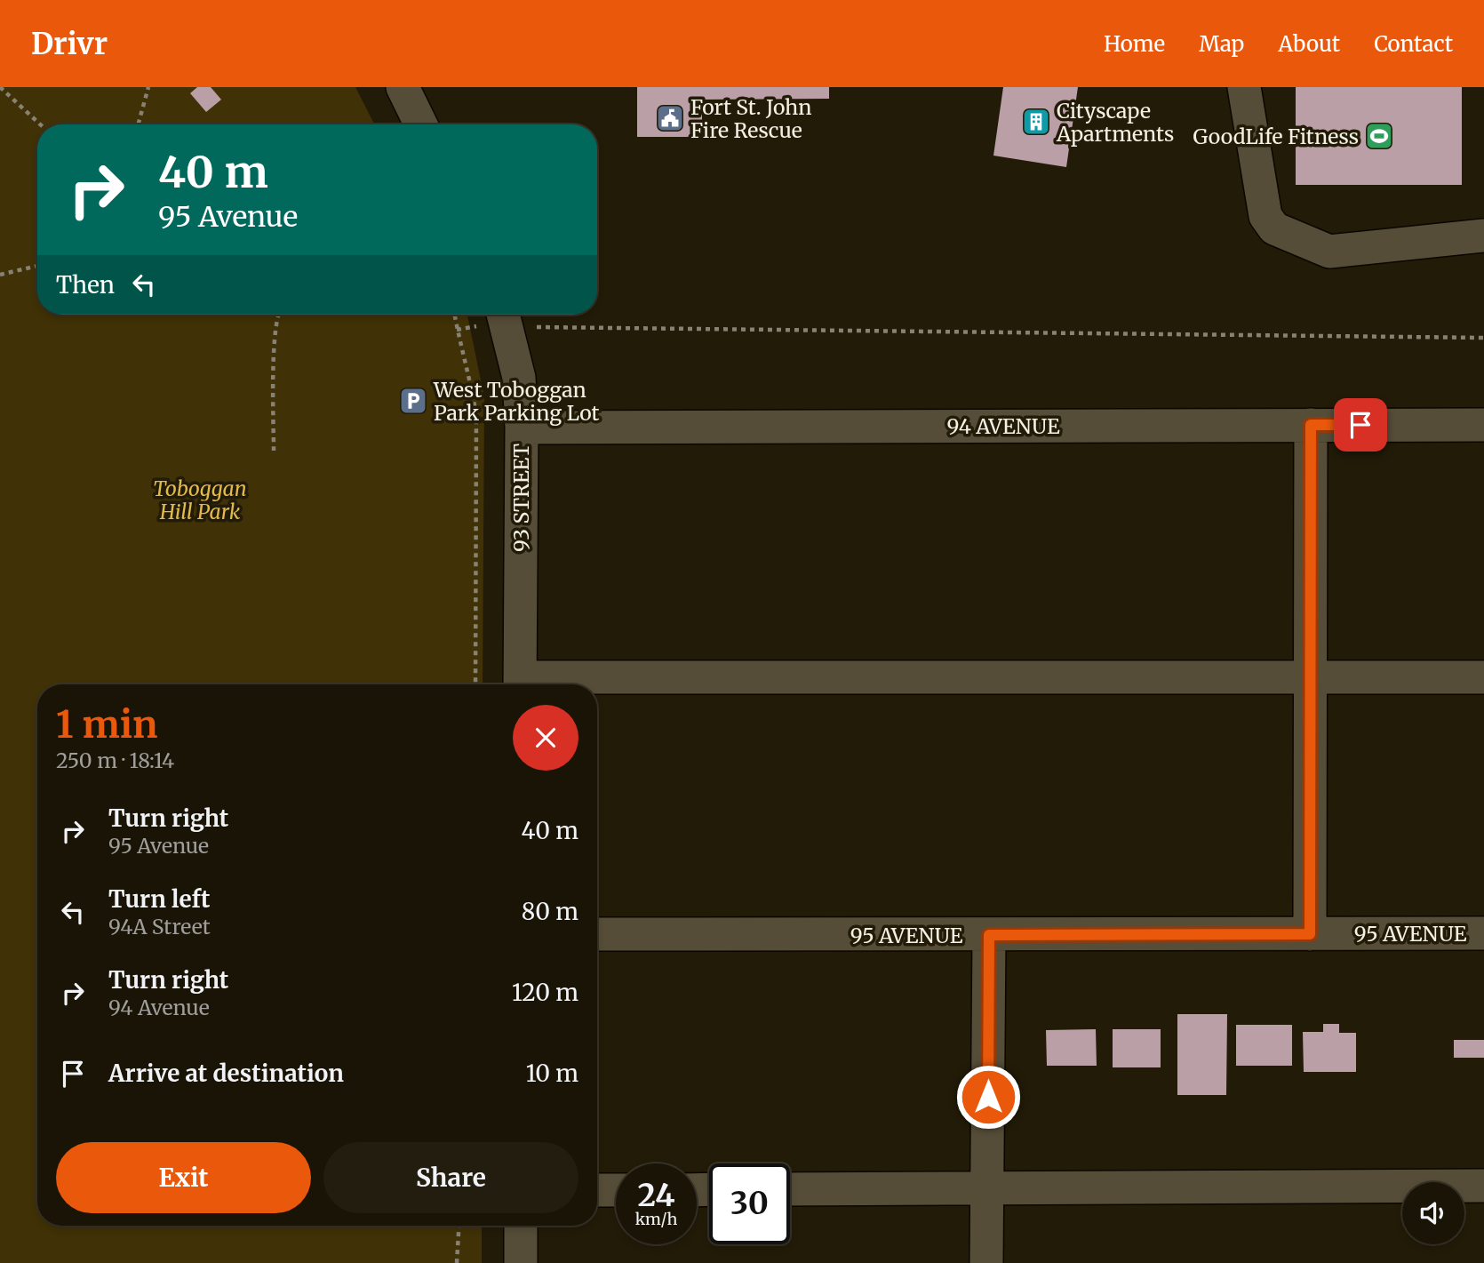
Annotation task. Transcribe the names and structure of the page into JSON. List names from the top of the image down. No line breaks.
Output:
{"streets":{"street":["94 AVENUE","93 STREET","95 AVENUE"]},"crossings":[["94 AVENUE","93 STREET"]],"parks":["Toboggan Hill Park"],"places":{"public building":["Fort St. John Fire Rescue"],"building":["Cityscape Apartments"],"sports":["GoodLife Fitness"],"parking":["West Toboggan Park Parking Lot"]},"page":{"header":"Drivr","nav":["Home","Map","About","Contact"],"turn":["40 m","95 Avenue"],"then":"Then","heading":["1 min","250 m · 18:14"],"list":[{"name":"Turn right","note":"95 Avenue","value":"40 m"},{"name":"Turn left","note":"94A Street","value":"80 m"},{"name":"Turn right","note":"94 Avenue","value":"120 m"},{"name":"Arrive at destination","value":"10 m"}],"buttons":["Exit","Share"],"speed":"24 km/h","limit":"30"}}
